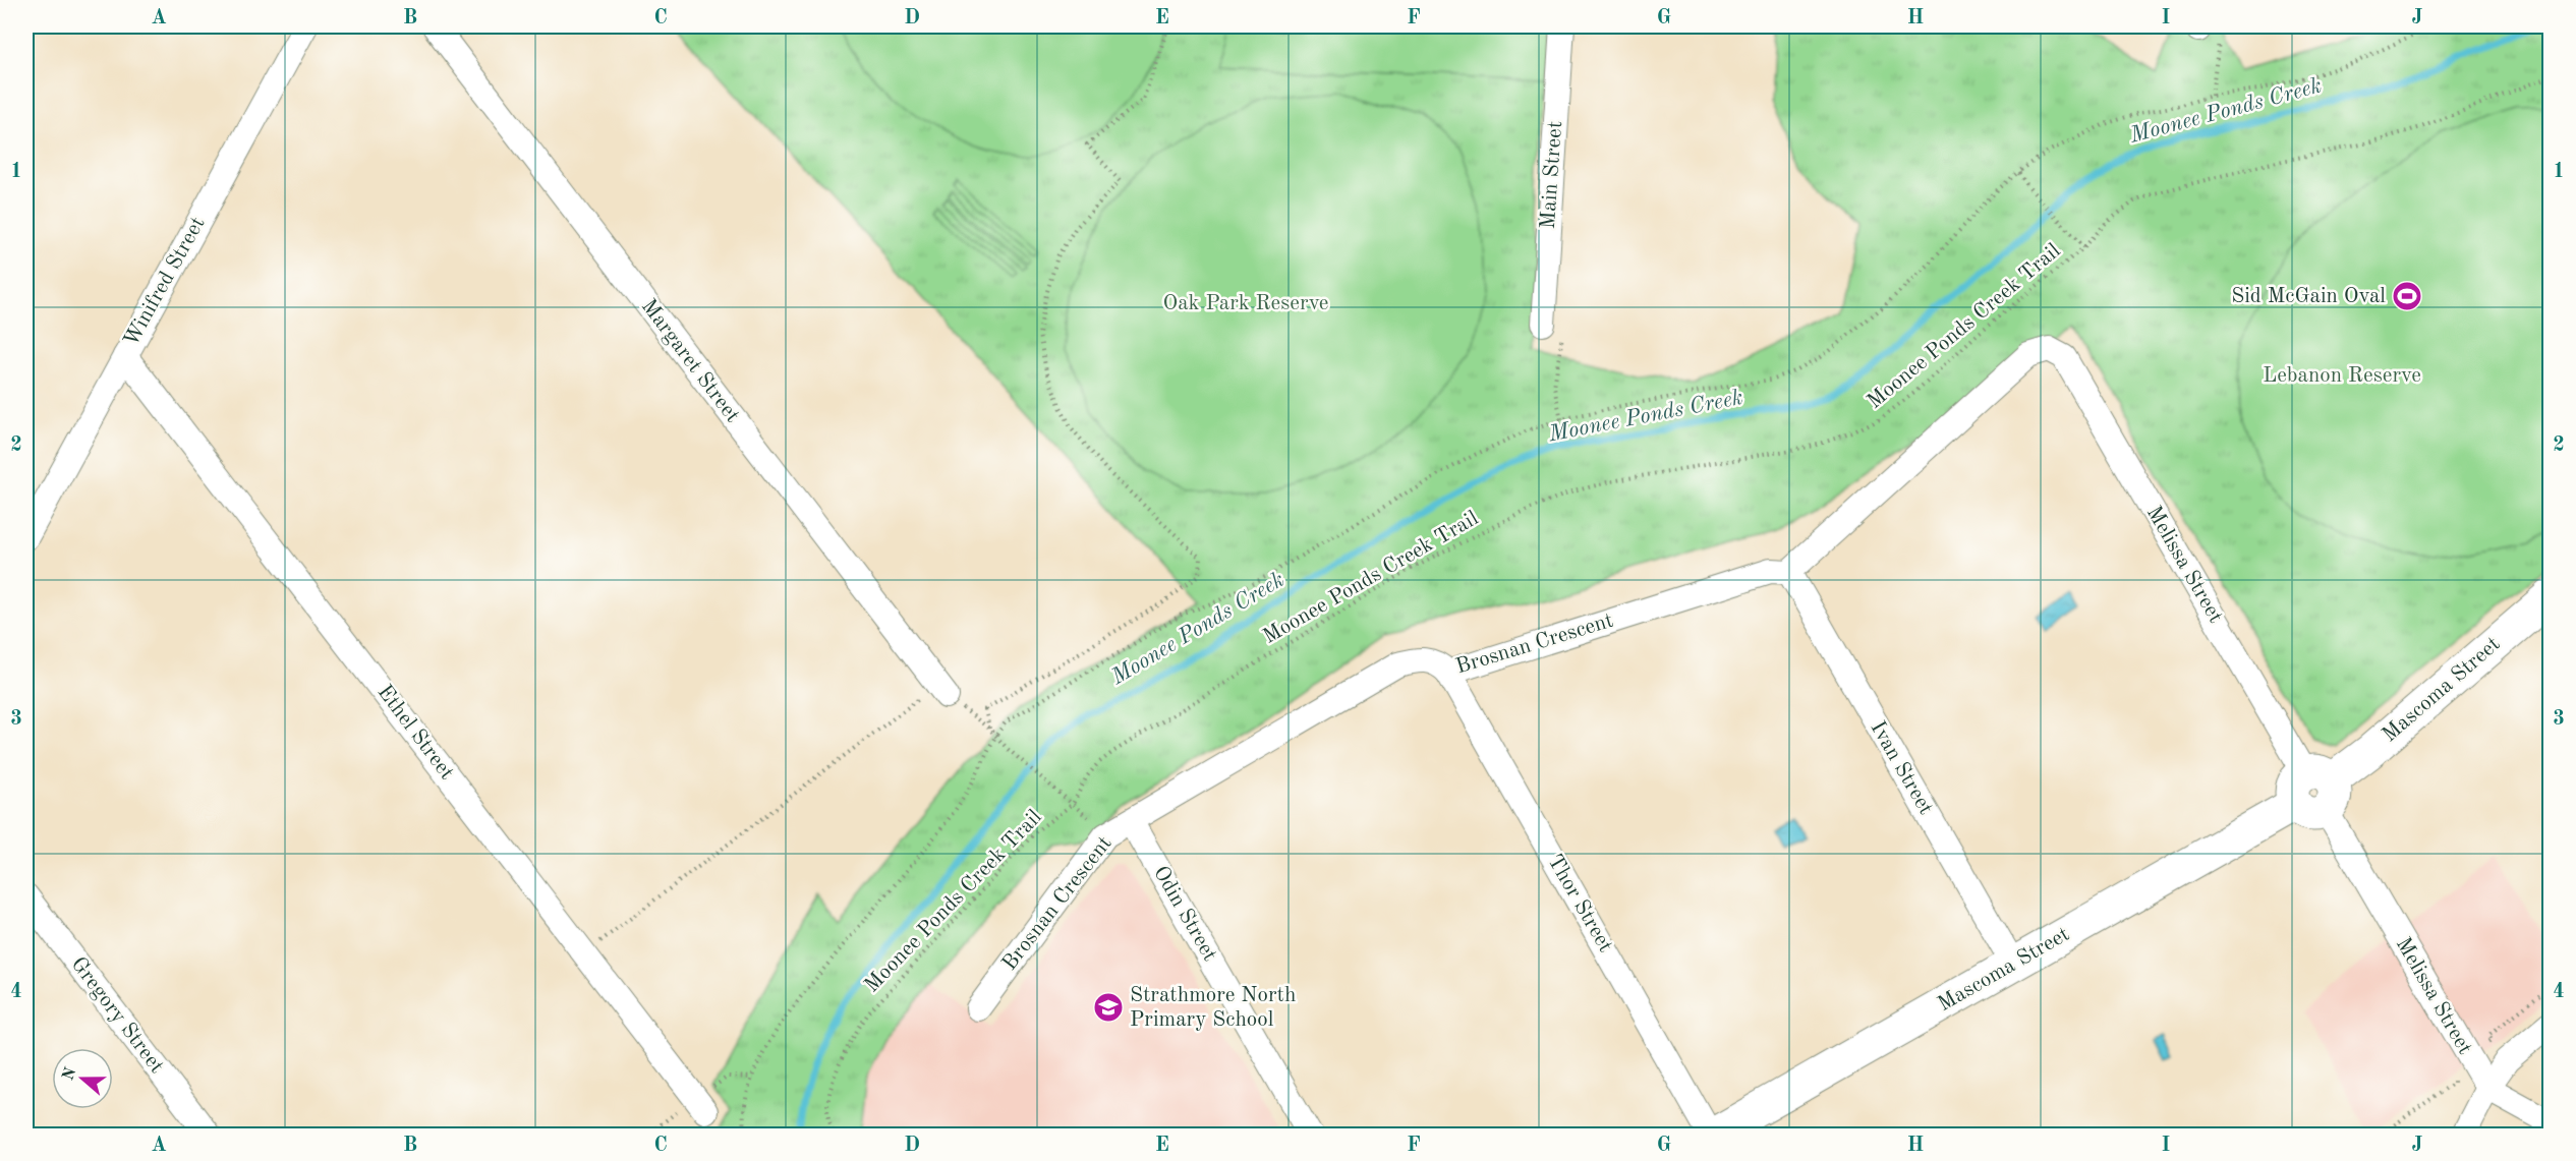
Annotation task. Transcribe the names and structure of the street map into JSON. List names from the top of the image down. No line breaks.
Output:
{"streets":{"main road":["Mascoma Street"],"street":["Main Street","Winifred Street","Margaret Street","Melissa Street","Brosnan Crescent","Ethel Street","Ivan Street","Thor Street","Odin Street","Gregory Street"],"path":["Moonee Ponds Creek Trail"]},"crossings":[["Winifred Street","Ethel Street"],["Melissa Street","Brosnan Crescent"],["Melissa Street","Mascoma Street"],["Melissa Street","Ivan Street"],["Brosnan Crescent","Ivan Street"],["Brosnan Crescent","Thor Street"],["Brosnan Crescent","Odin Street"],["Mascoma Street","Ivan Street"],["Mascoma Street","Thor Street"]],"water":["Moonee Ponds Creek"],"parks":["Oak Park Reserve","Lebanon Reserve"],"places":{"sports":["Sid McGain Oval"],"school or university":["Strathmore North Primary School"]},"north":"left","grid":{"columns":["A","B","C","D","E","F","G","H","I","J"],"rows":["1","2","3","4"]}}
